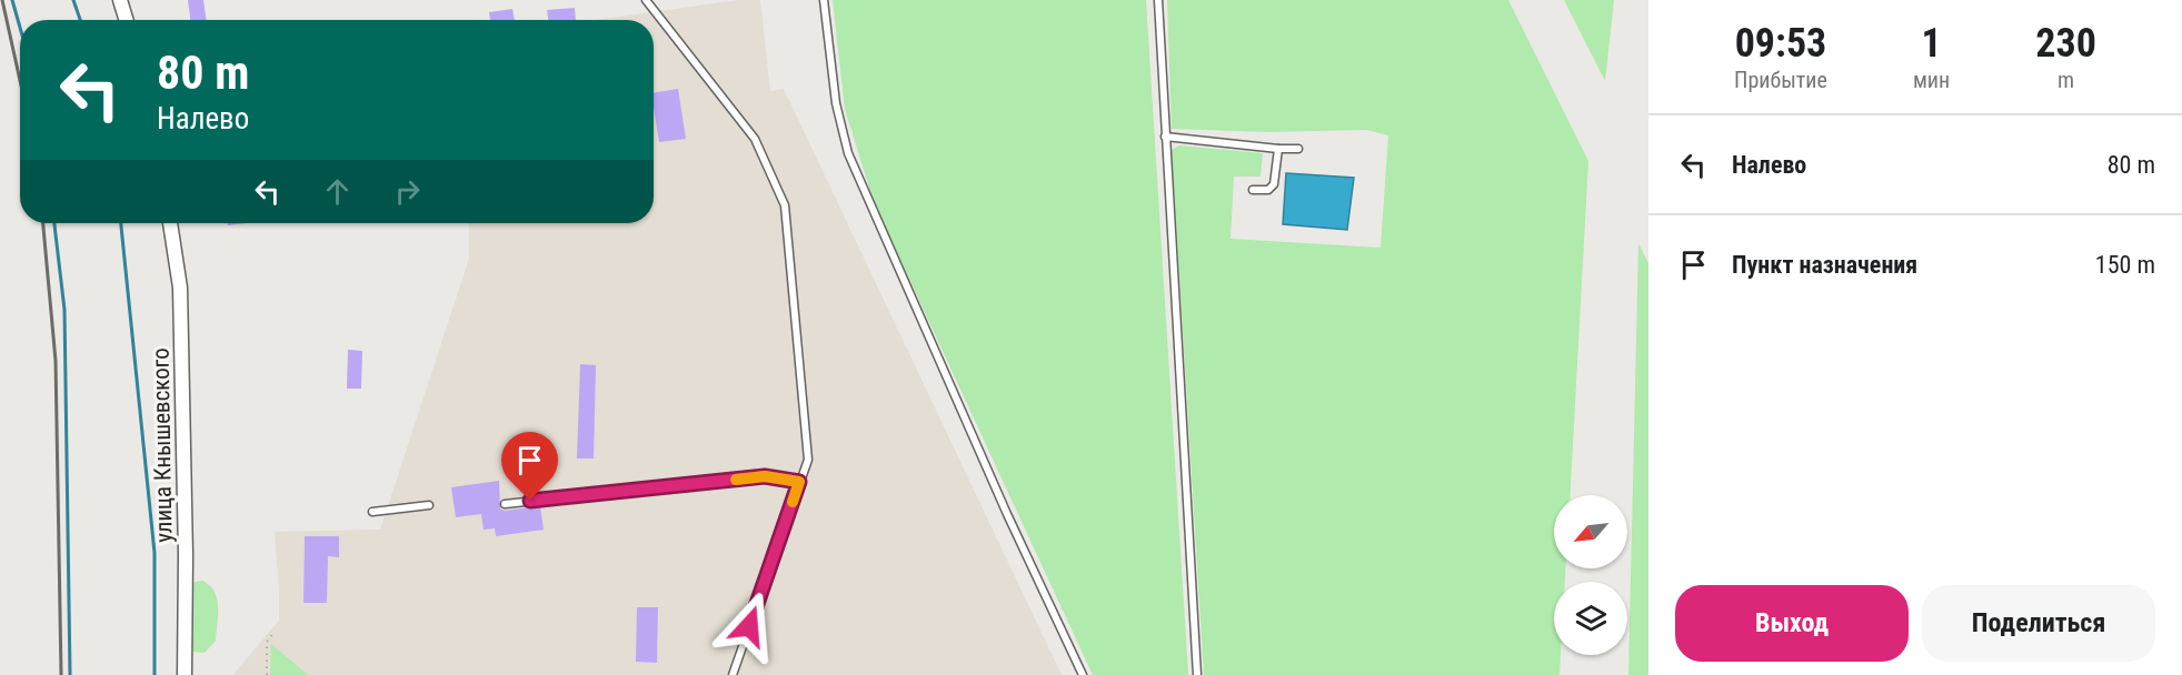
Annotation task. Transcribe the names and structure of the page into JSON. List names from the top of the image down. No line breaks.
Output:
{"streets":{"street":["улица Кнышевского"]},"north":"bottom left","page":{"eta":["09:53","Прибытие","1","мин","230","m"],"turn":["80 m","Налево"],"list":[{"name":"Налево","value":"80 m"},{"name":"Пункт назначения","value":"150 m"}],"buttons":["Выход","Поделиться"]}}
